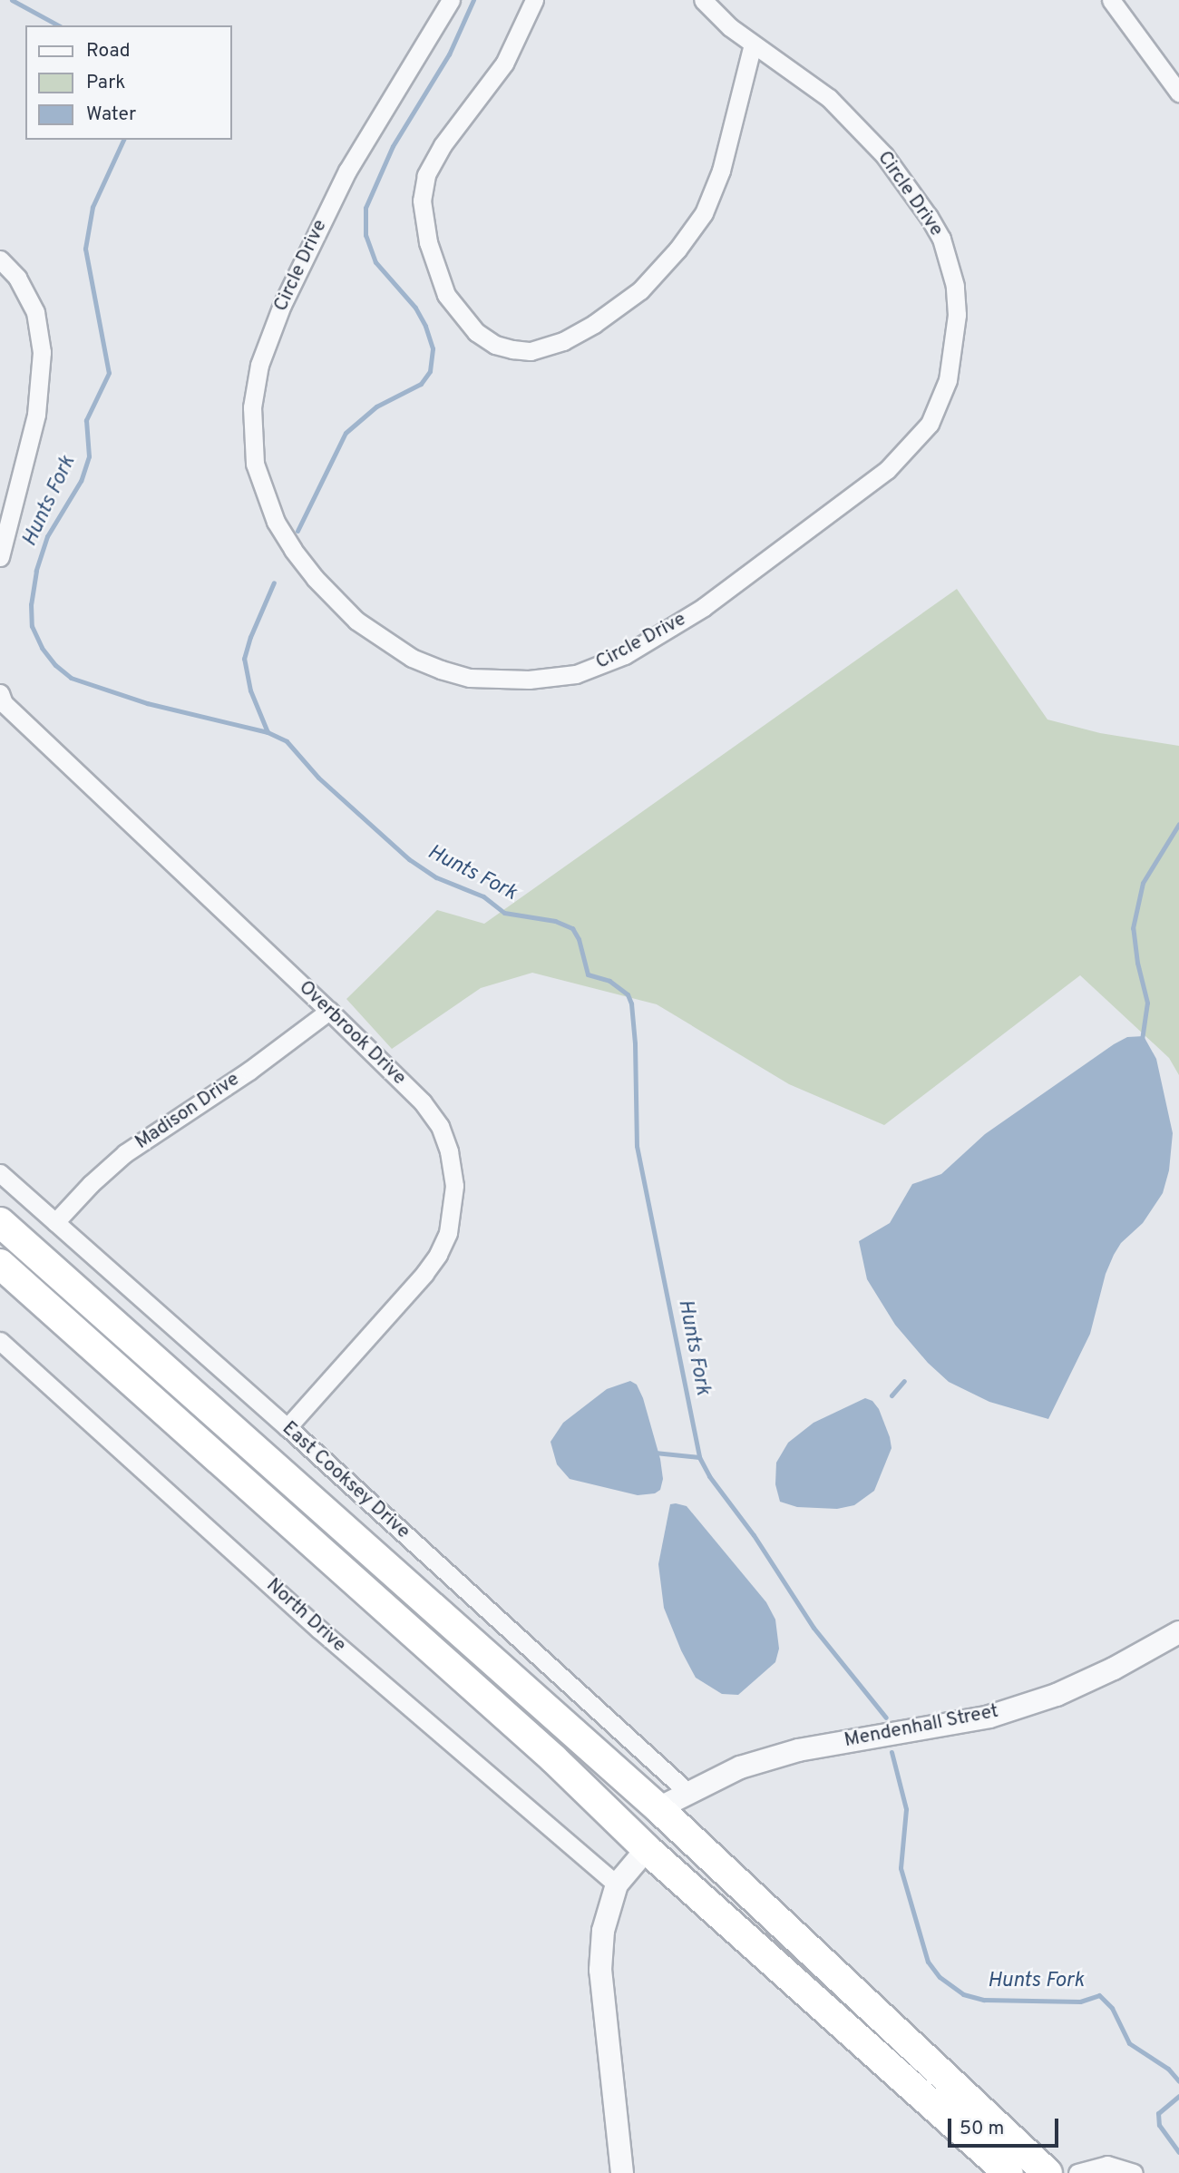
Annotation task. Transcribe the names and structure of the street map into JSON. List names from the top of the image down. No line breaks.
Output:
{"streets":{"street":["Circle Drive","Overbrook Drive","Madison Drive","East Cooksey Drive","North Drive","Mendenhall Street"]},"crossings":[["Overbrook Drive","Madison Drive"],["Overbrook Drive","East Cooksey Drive"],["Madison Drive","East Cooksey Drive"],["East Cooksey Drive","Mendenhall Street"]],"water":["Hunts Fork"],"legend":["Road","Park","Water"],"scale_bar":"50 m"}
